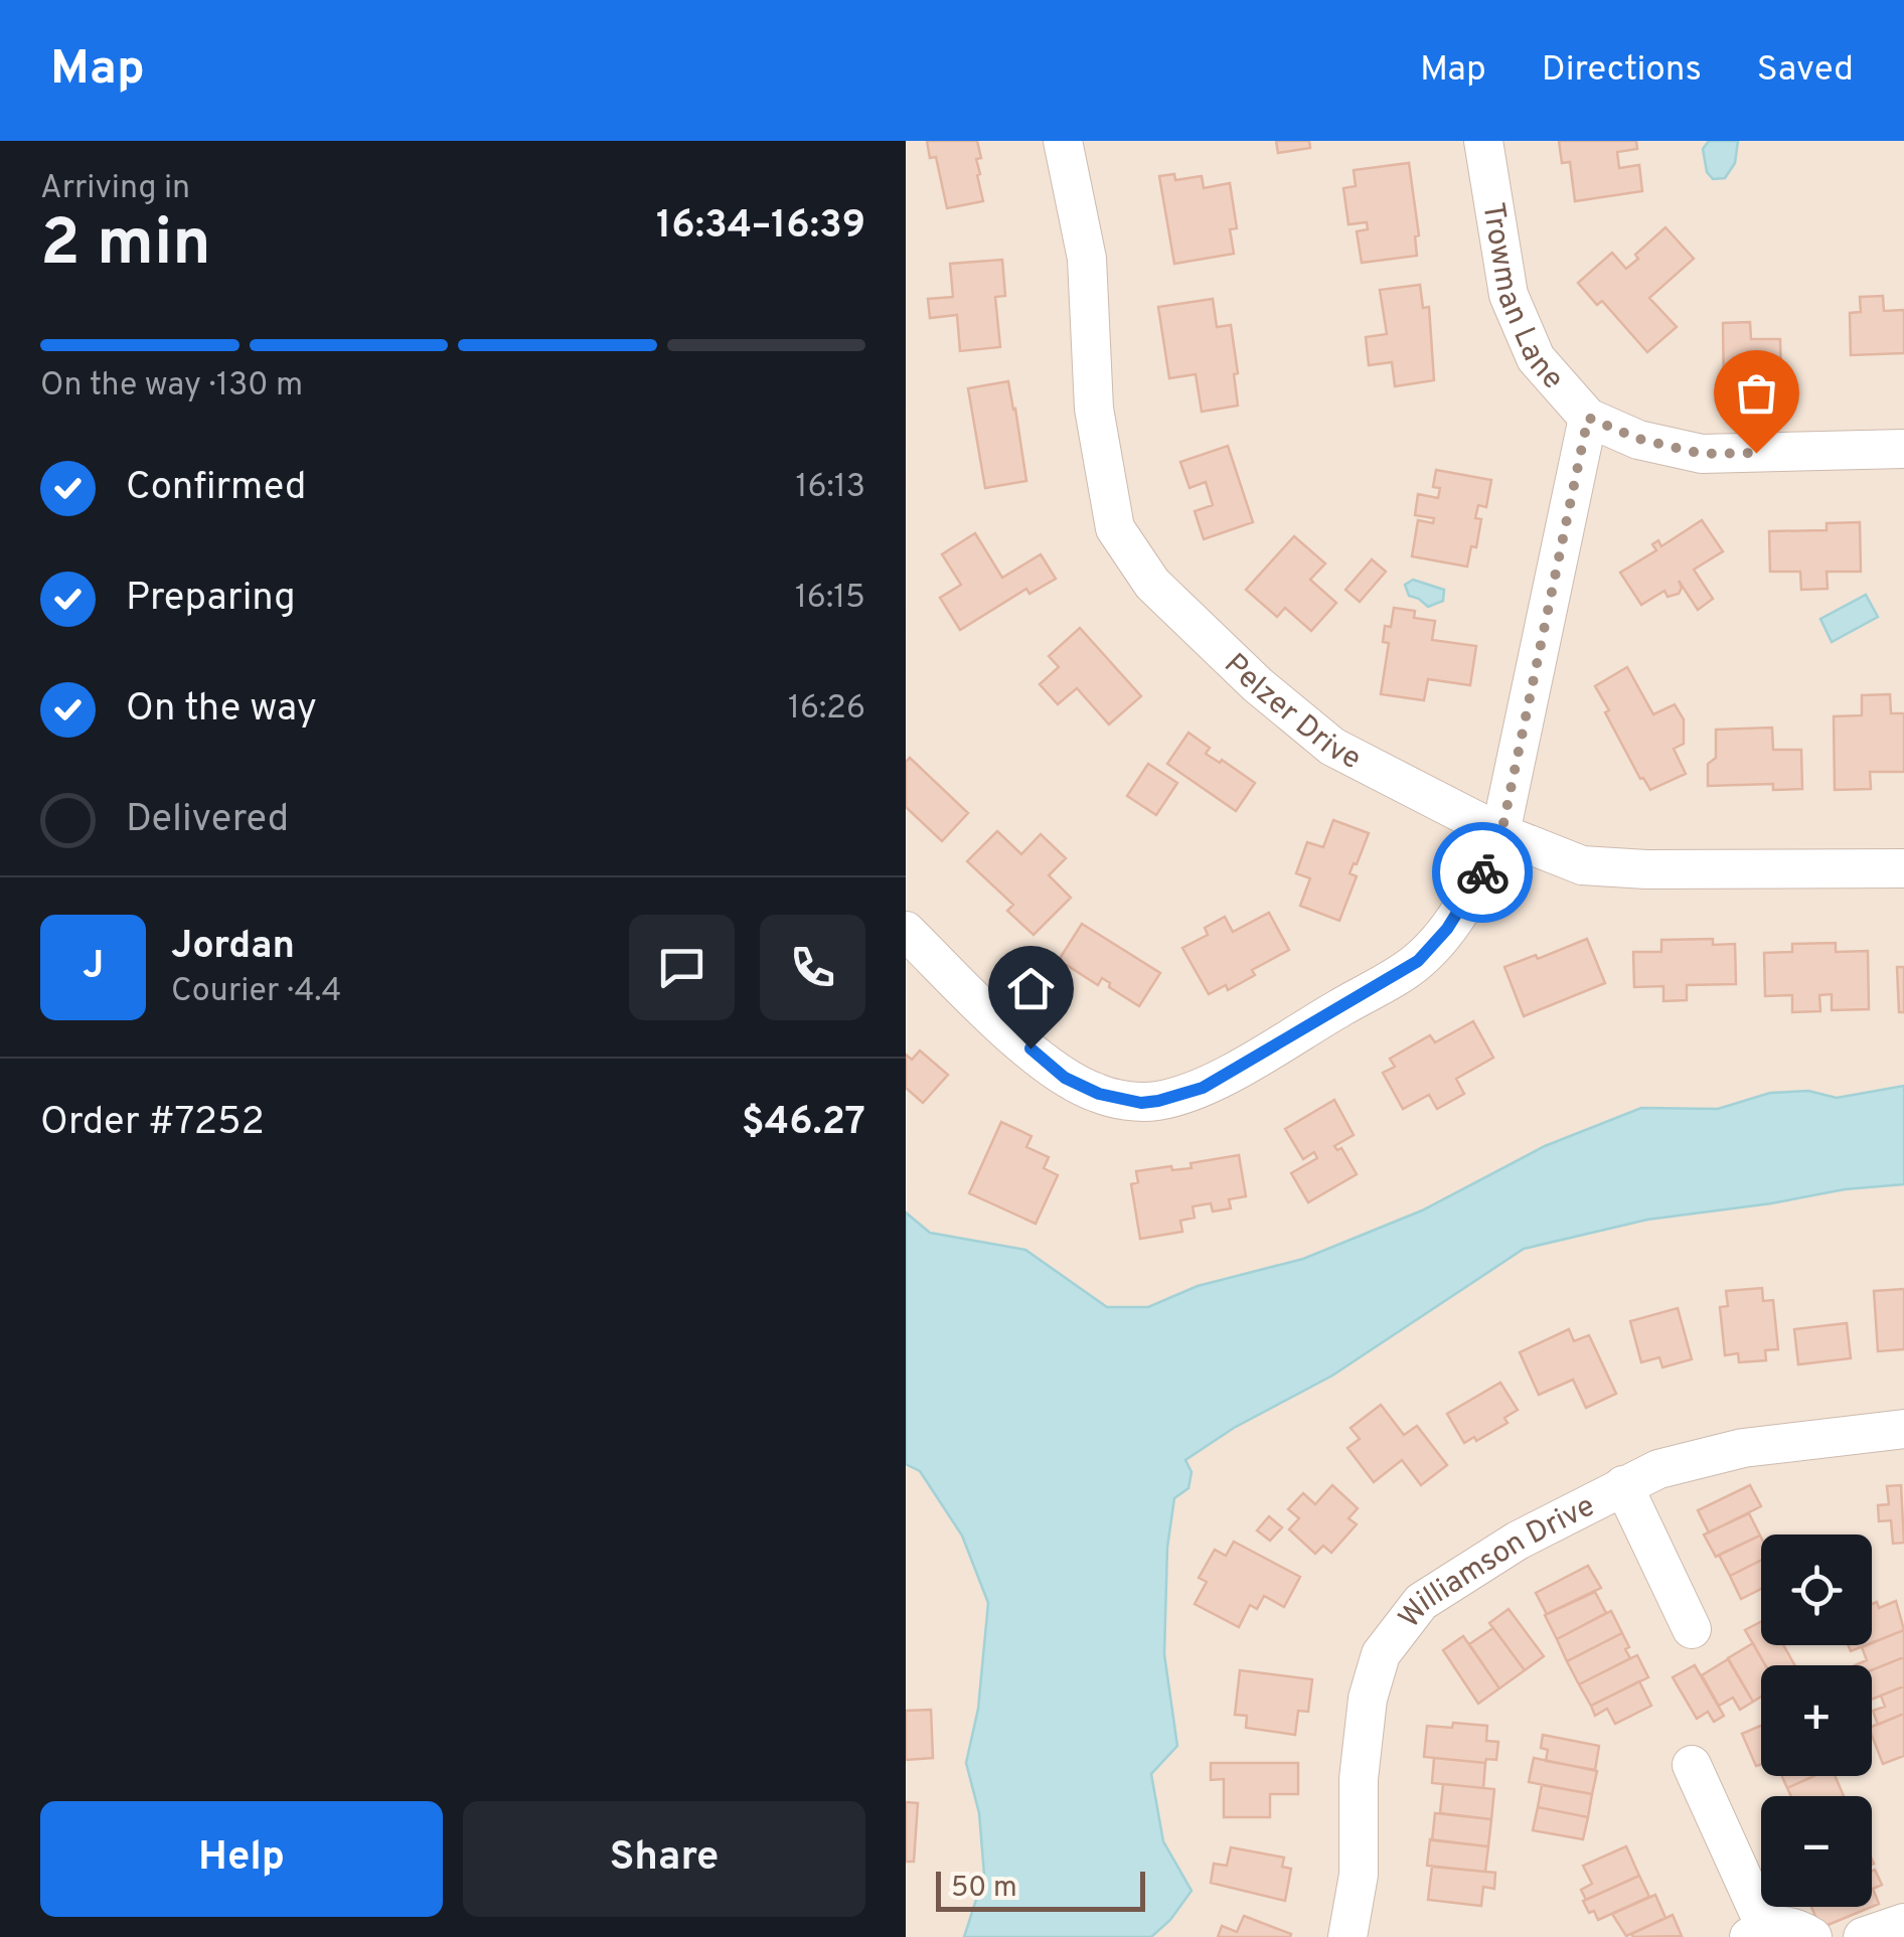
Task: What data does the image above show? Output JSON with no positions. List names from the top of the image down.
{
  "streets": {
    "street": ["Trowman Lane", "Pelzer Drive", "Williamson Drive"]
  },
  "scale_bar": "50 m",
  "page": {
    "header": "Map",
    "nav": ["Map", "Directions", "Saved"],
    "heading": ["2 min", "Arriving in", "16:34–16:39"],
    "panel": [
      "Jordan",
      "Courier · 4.4",
      "Order #7252",
      "$46.27"
    ],
    "bar": "On the way · 130 m",
    "list": [
      ["Confirmed", "16:13"],
      ["Preparing", "16:15"],
      ["On the way", "16:26"],
      "Delivered"
    ],
    "round": "J",
    "map_buttons": ["+", "−"],
    "buttons": ["Help", "Share"],
    "scale": "50 m"
  }
}
